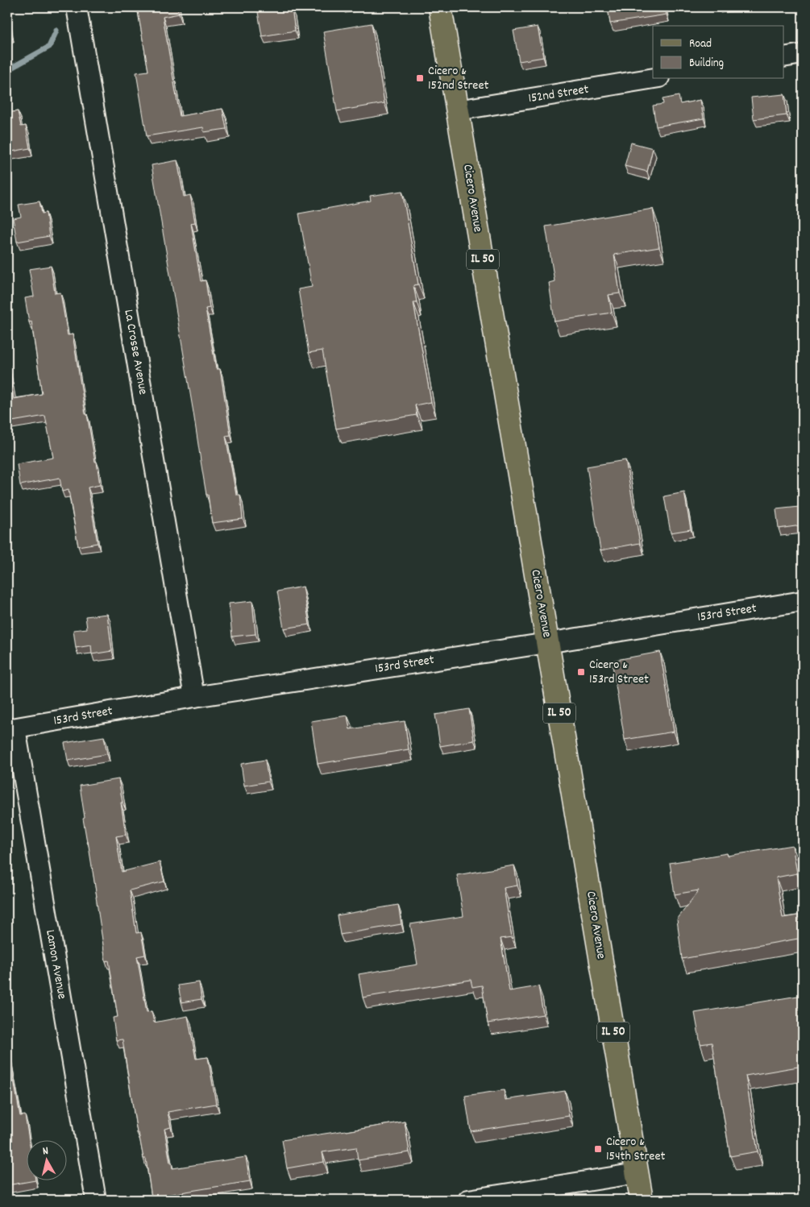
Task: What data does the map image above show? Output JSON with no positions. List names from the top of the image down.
{
  "streets": {
    "main road": ["Cicero Avenue", "IL 50"],
    "street": [
      "152nd Street",
      "La Crosse Avenue",
      "153rd Street",
      "Lamon Avenue"
    ]
  },
  "crossings": [
    ["152nd Street", "Cicero Avenue"],
    ["Cicero Avenue", "153rd Street"],
    ["La Crosse Avenue", "153rd Street"],
    ["153rd Street", "Lamon Avenue"]
  ],
  "places": {
    "transit": ["Cicero & 152nd Street", "Cicero & 153rd Street", "Cicero & 154th Street"]
  },
  "legend": ["Road", "Building"],
  "north": "top"
}
